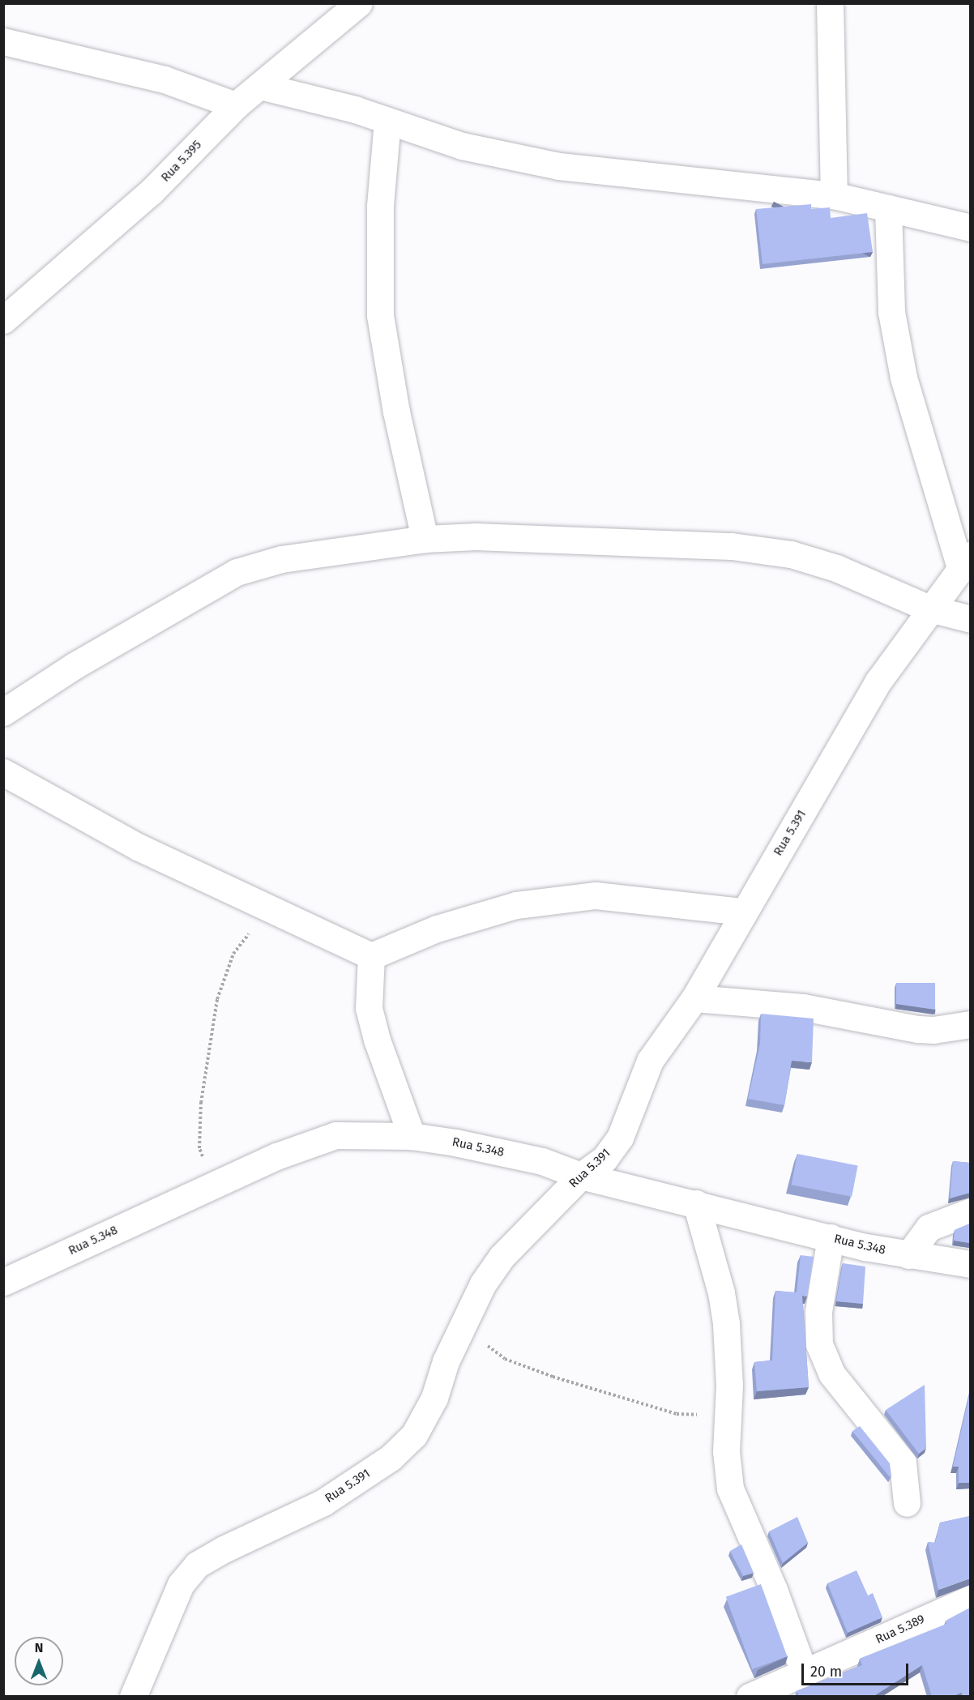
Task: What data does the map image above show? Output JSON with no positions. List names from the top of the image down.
{
  "streets": {
    "street": [
      "Rua 5.395",
      "Rua 5.391",
      "Rua 5.348",
      "Rua 5.389"
    ]
  },
  "crossings": [
    ["Rua 5.391", "Rua 5.348"]
  ],
  "scale_bar": "20 m",
  "north": "top"
}
